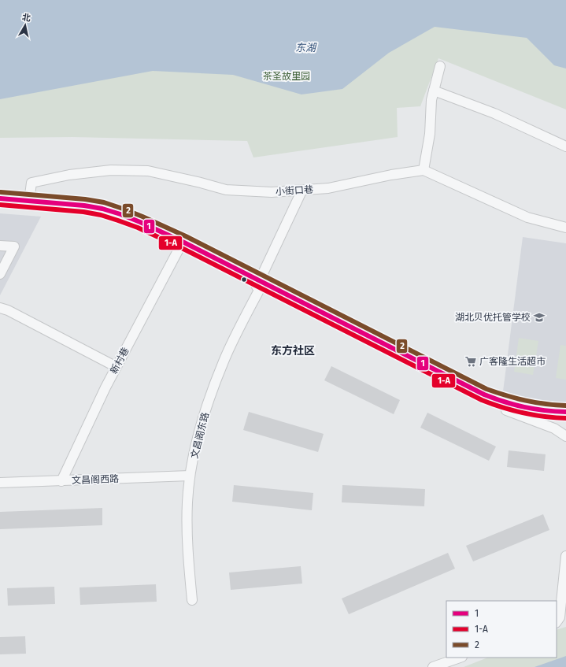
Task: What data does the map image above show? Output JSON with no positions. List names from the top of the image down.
{
  "streets": {
    "street": [
      "小街口巷",
      "新村巷",
      "文昌阁东路",
      "文昌阁西路"
    ]
  },
  "crossings": [
    ["小街口巷", "文昌阁东路"],
    ["新村巷", "文昌阁西路"],
    ["文昌阁东路", "文昌阁西路"]
  ],
  "districts": ["东方社区"],
  "water": ["东湖"],
  "parks": ["茶圣故里园"],
  "places": {
    "school or university": ["湖北贝优托管学校"],
    "supermarket": ["广客隆生活超市"]
  },
  "lines": ["transit line 2", "transit line 1", "transit line 1-A"],
  "legend": ["1", "1-A", "2"],
  "north": "top"
}
